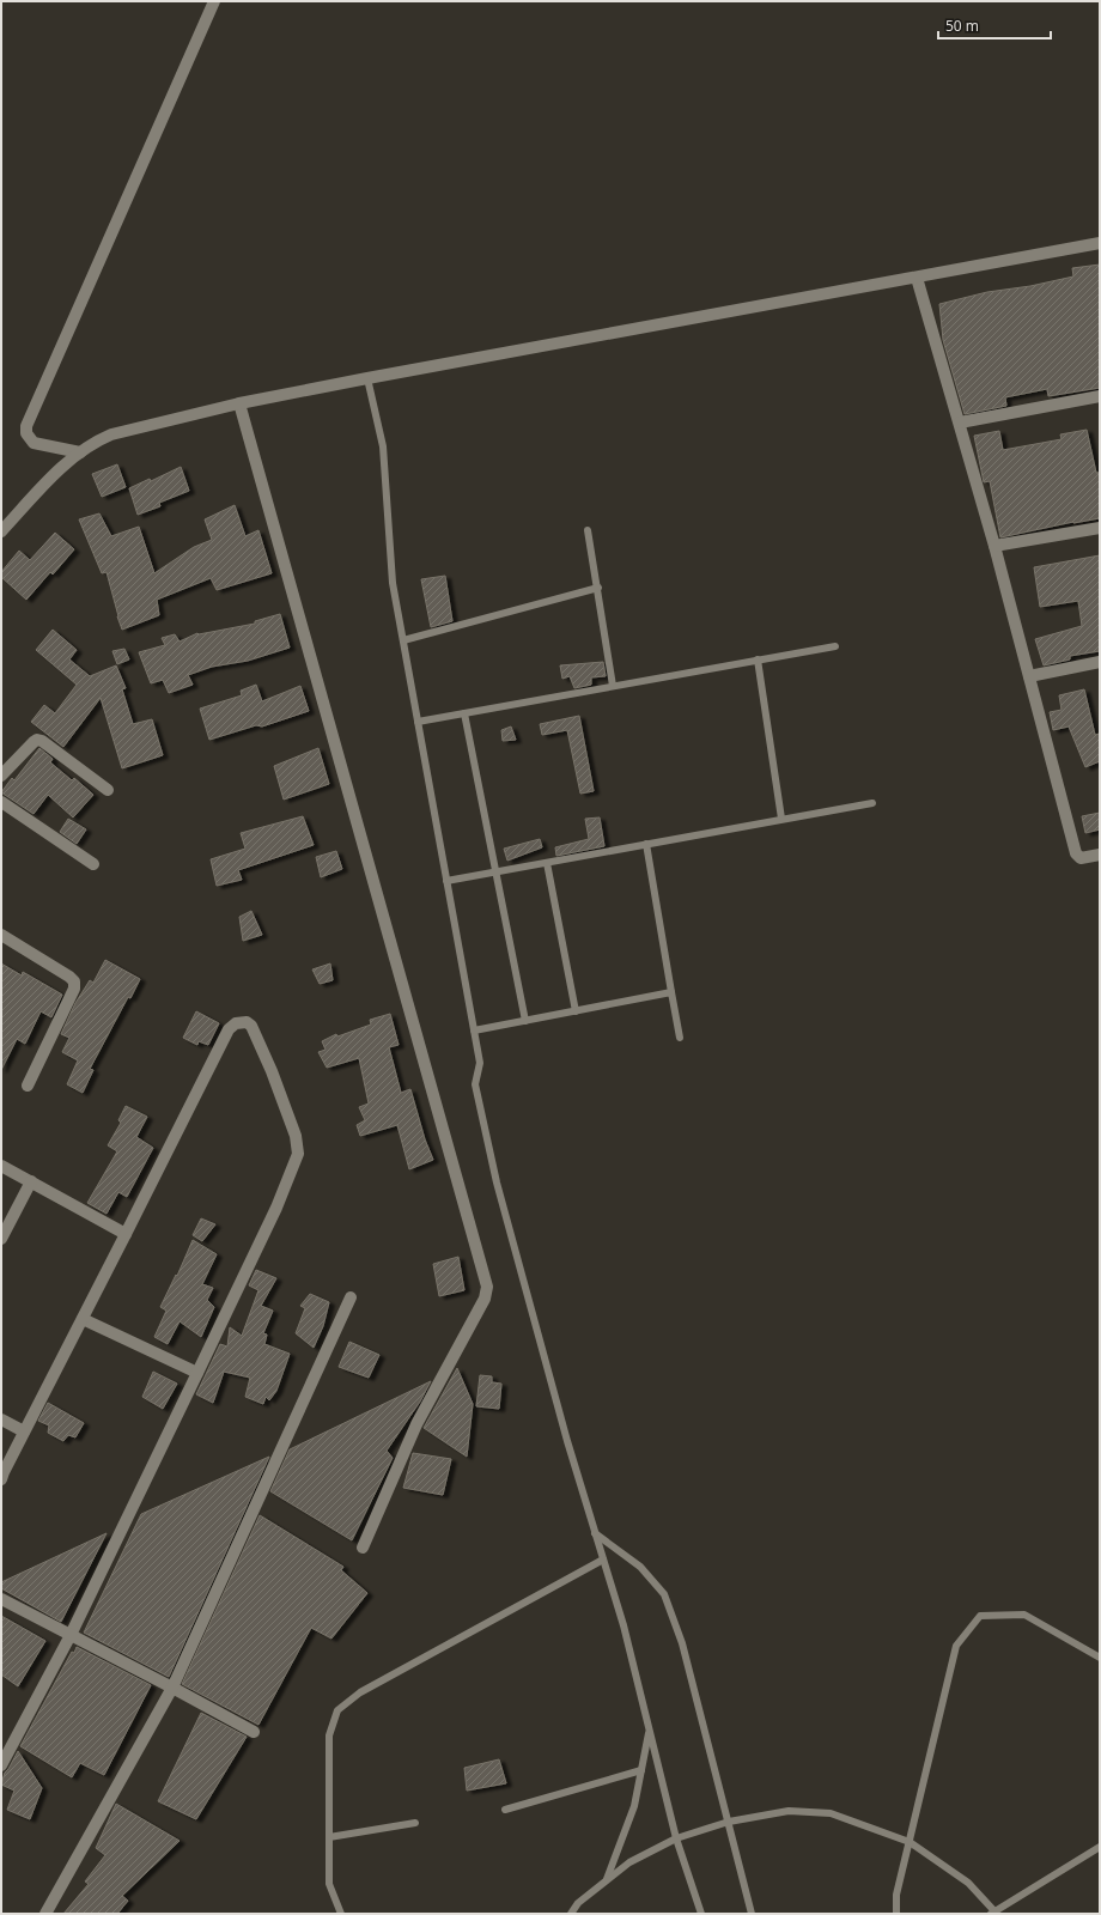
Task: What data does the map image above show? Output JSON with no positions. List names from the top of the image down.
{
  "scale_bar": "50 m"
}
